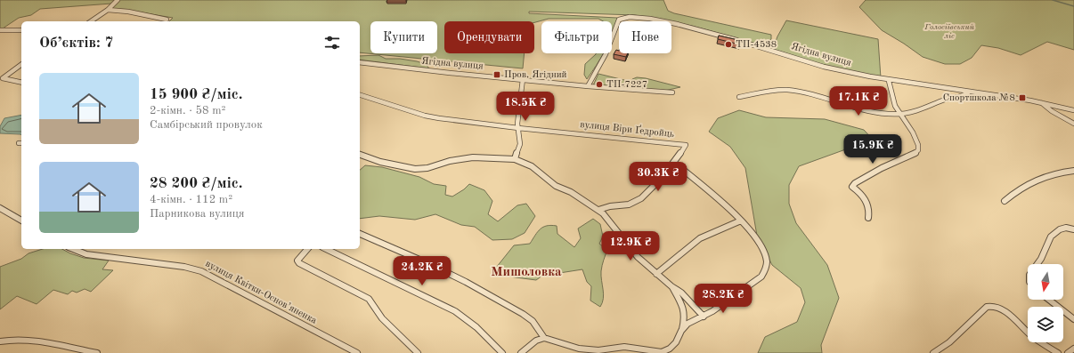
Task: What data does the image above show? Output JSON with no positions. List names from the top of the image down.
{
  "streets": {
    "street": ["Ягідна вулиця", "вулиця Віри Ґедройць", "вулиця Квітки-Основ’яненка"]
  },
  "districts": ["Мишоловка"],
  "parks": ["Голосіївський ліс"],
  "places": {
    "other": ["ТП-4538", "ТП-7227"],
    "transit": ["Пров. Ягідний", "Спортшкола №8"]
  },
  "north": "bottom",
  "page": {
    "chip": [
      "Купити",
      "Орендувати",
      "Фільтри",
      "Нове"
    ],
    "heading": "Об’єктів: 7",
    "list": [
      {
        "name": "15 900 ₴/міс.",
        "note": "2-кімн. · 58 m² · Самбірський провулок"
      },
      {
        "name": "28 200 ₴/міс.",
        "note": "4-кімн. · 112 m² · Парникова вулиця"
      }
    ],
    "price": [
      "17.1K ₴",
      "18.5K ₴",
      "15.9K ₴",
      "30.3K ₴",
      "12.9K ₴",
      "24.2K ₴",
      "28.2K ₴"
    ]
  }
}
